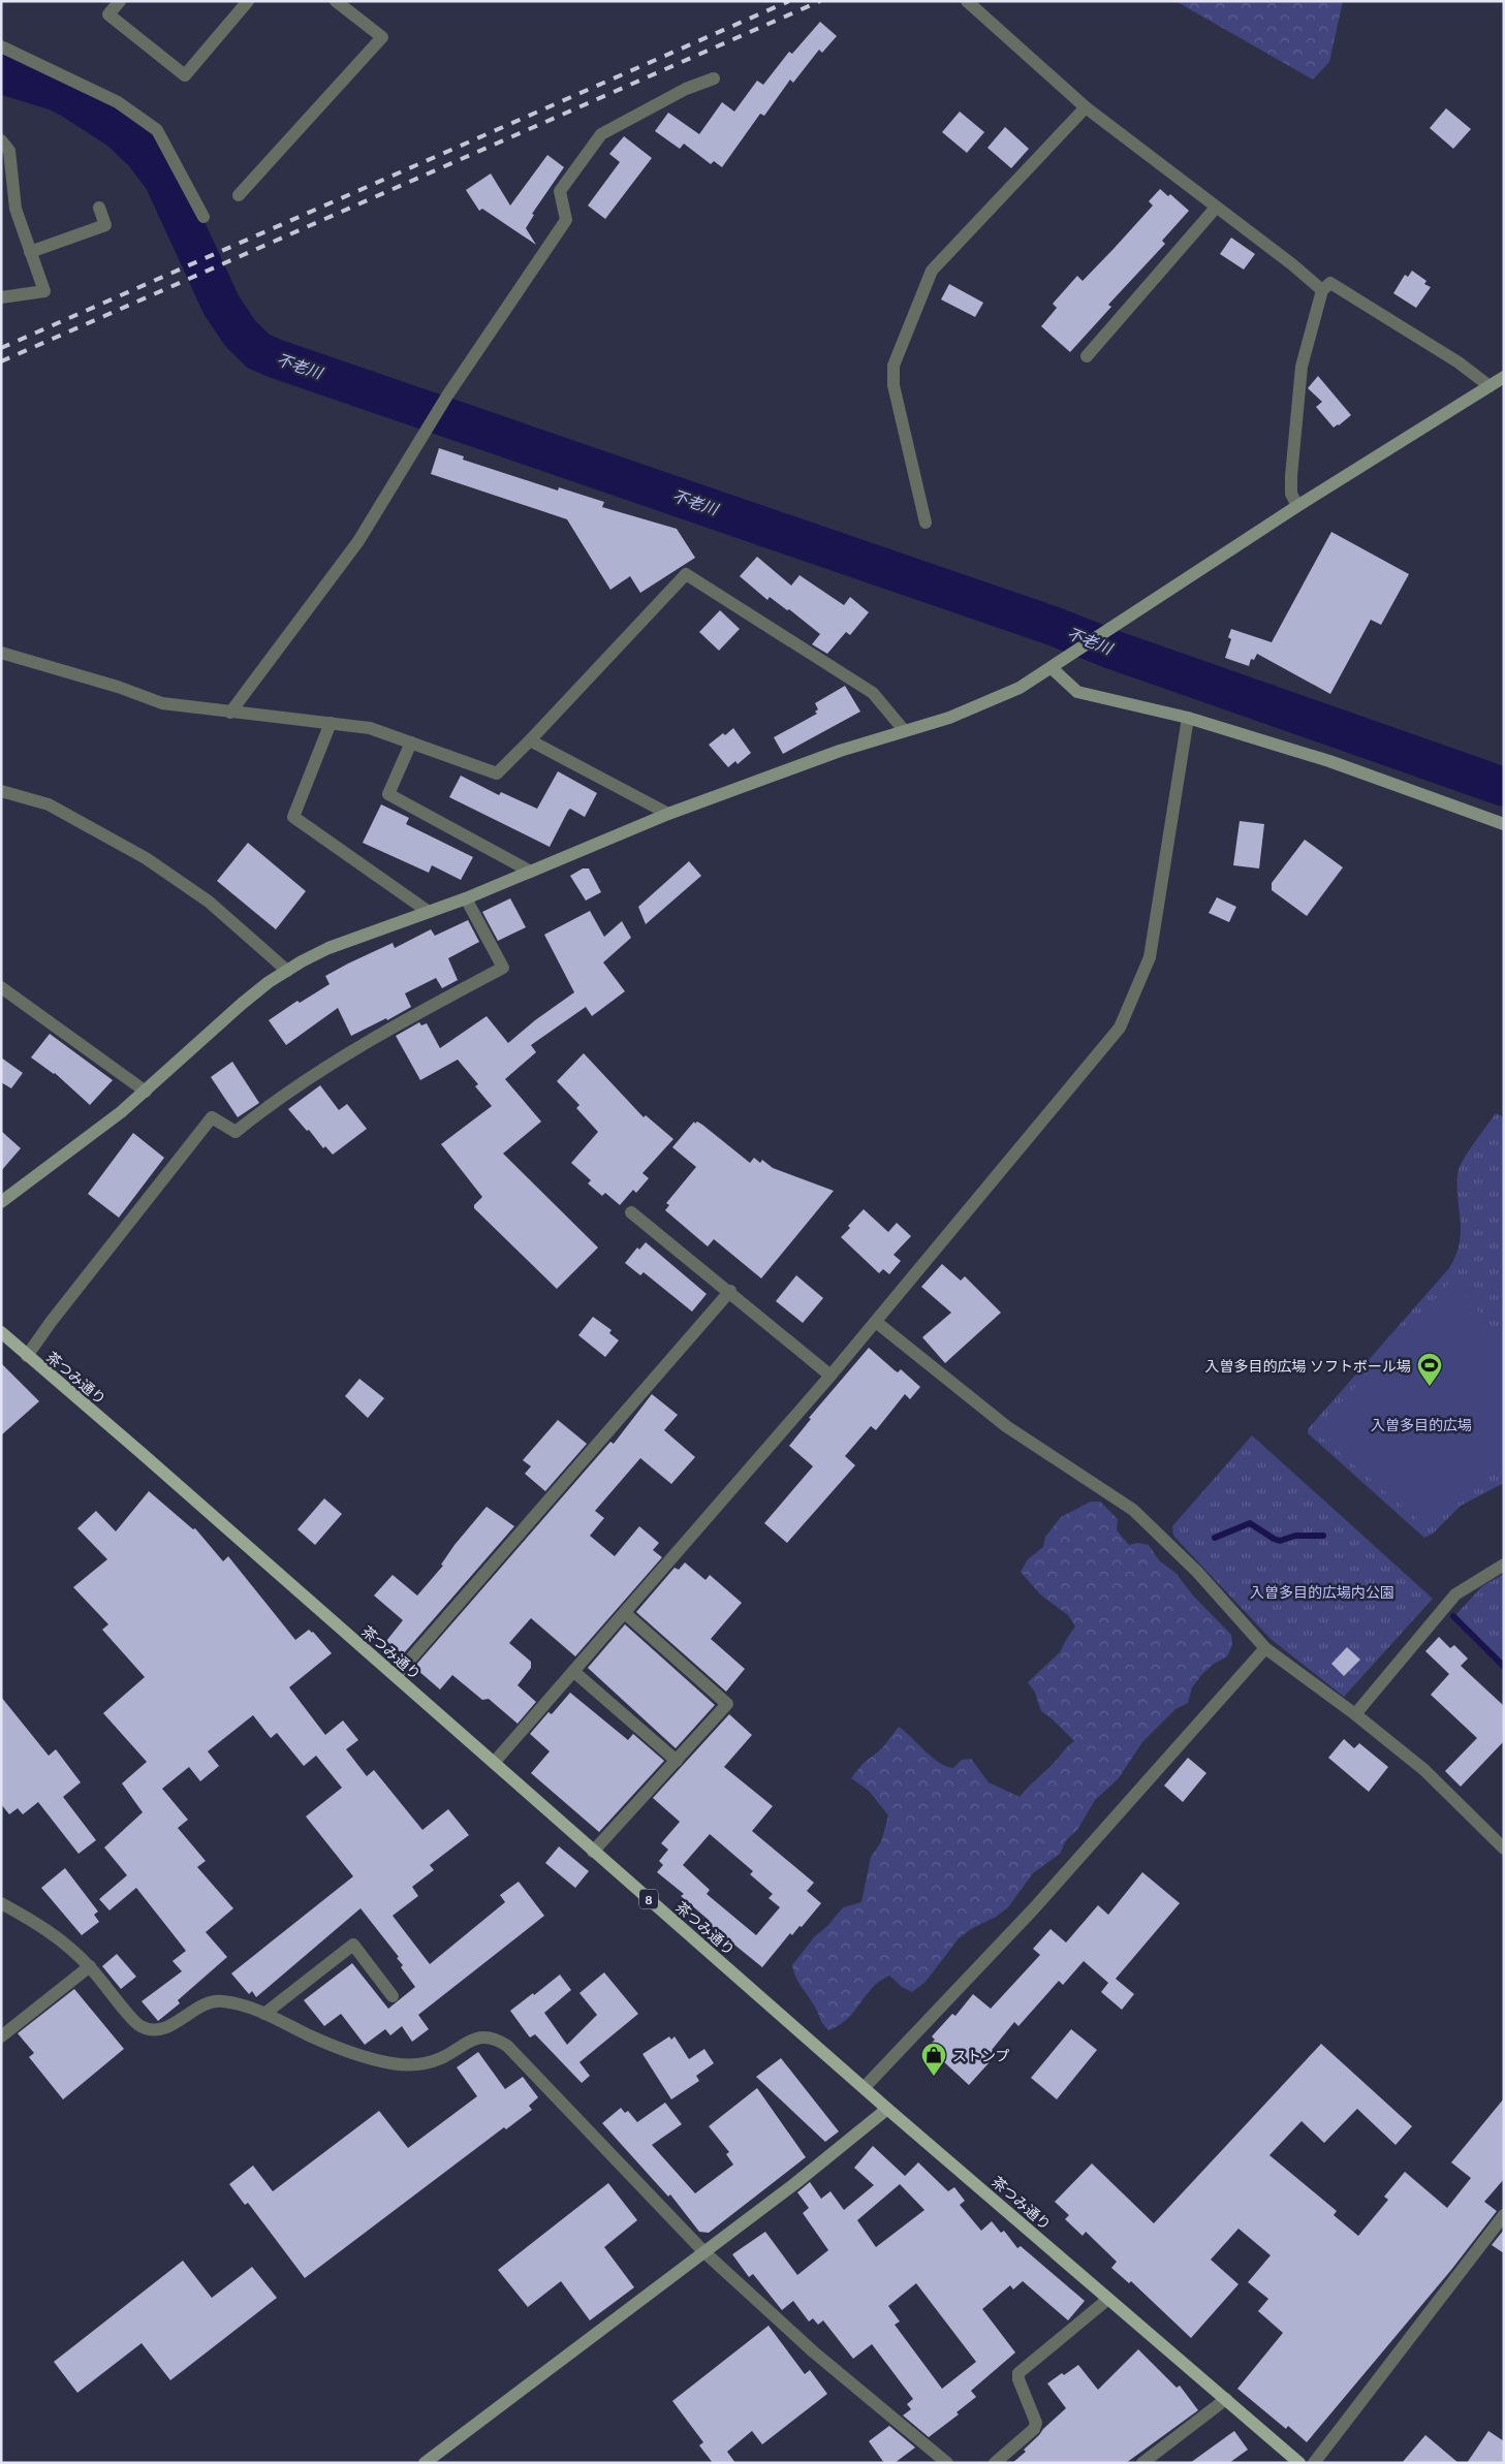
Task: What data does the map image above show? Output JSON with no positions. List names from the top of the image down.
{
  "streets": {
    "main road": ["茶つみ通り", "8"]
  },
  "water": ["不老川"],
  "parks": ["入曽多目的広場", "入曽多目的広場内公園"],
  "places": {
    "sports": ["入曽多目的広場 ソフトボール場"],
    "shop": ["ストンプ"]
  }
}
